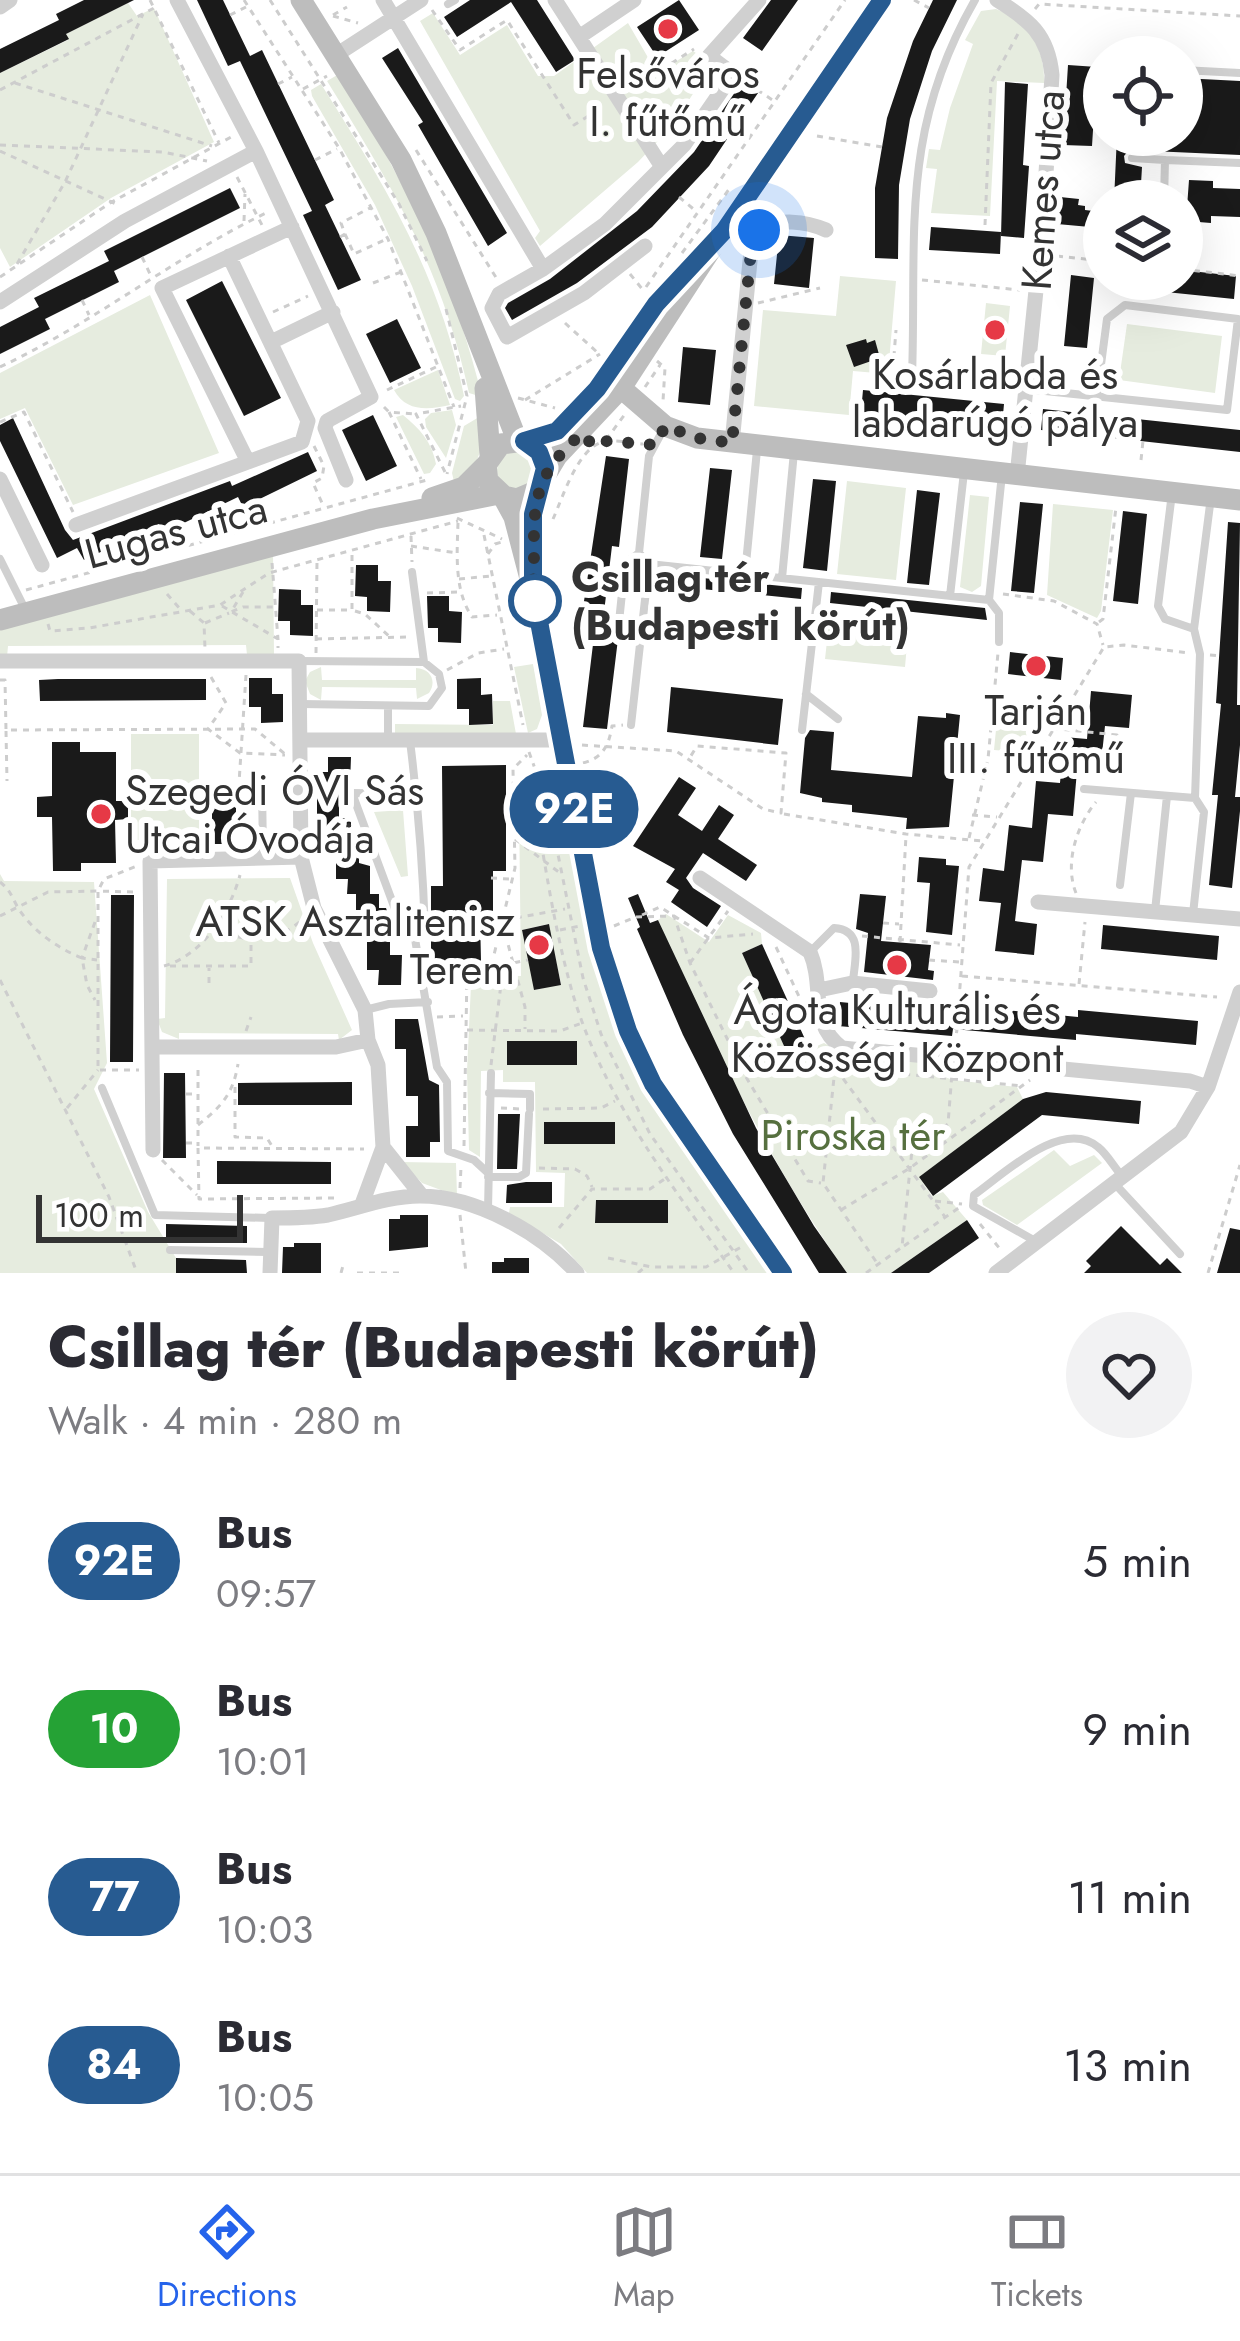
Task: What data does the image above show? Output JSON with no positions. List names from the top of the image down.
{
  "streets": {
    "street": ["Kemes utca", "Lugas utca"]
  },
  "parks": ["Piroska tér"],
  "places": [
    "Felsőváros I. fűtőmű",
    "Kosárlabda és labdarúgó pálya",
    "Csillag tér (Budapesti körút)",
    "Tarján III. fűtőmű",
    "Szegedi ÓVI Sás Utcai Óvodája",
    "ATSK Asztalitenisz Terem",
    "Ágota Kulturális és Közösségi Központ"
  ],
  "lines": ["bus line 92E"],
  "scale_bar": "100 m",
  "page": {
    "on_map": "92E",
    "scale": "100 m",
    "heading": ["Csillag tér (Budapesti körút)", "Walk · 4 min · 280 m"],
    "list": [
      {
        "mark": "92E",
        "name": "Bus",
        "note": "09:57",
        "value": "5 min"
      },
      {
        "mark": "10",
        "name": "Bus",
        "note": "10:01",
        "value": "9 min"
      },
      {
        "mark": "77",
        "name": "Bus",
        "note": "10:03",
        "value": "11 min"
      },
      {
        "mark": "84",
        "name": "Bus",
        "note": "10:05",
        "value": "13 min"
      }
    ],
    "tabs": ["Directions", "Map", "Tickets"]
  }
}
